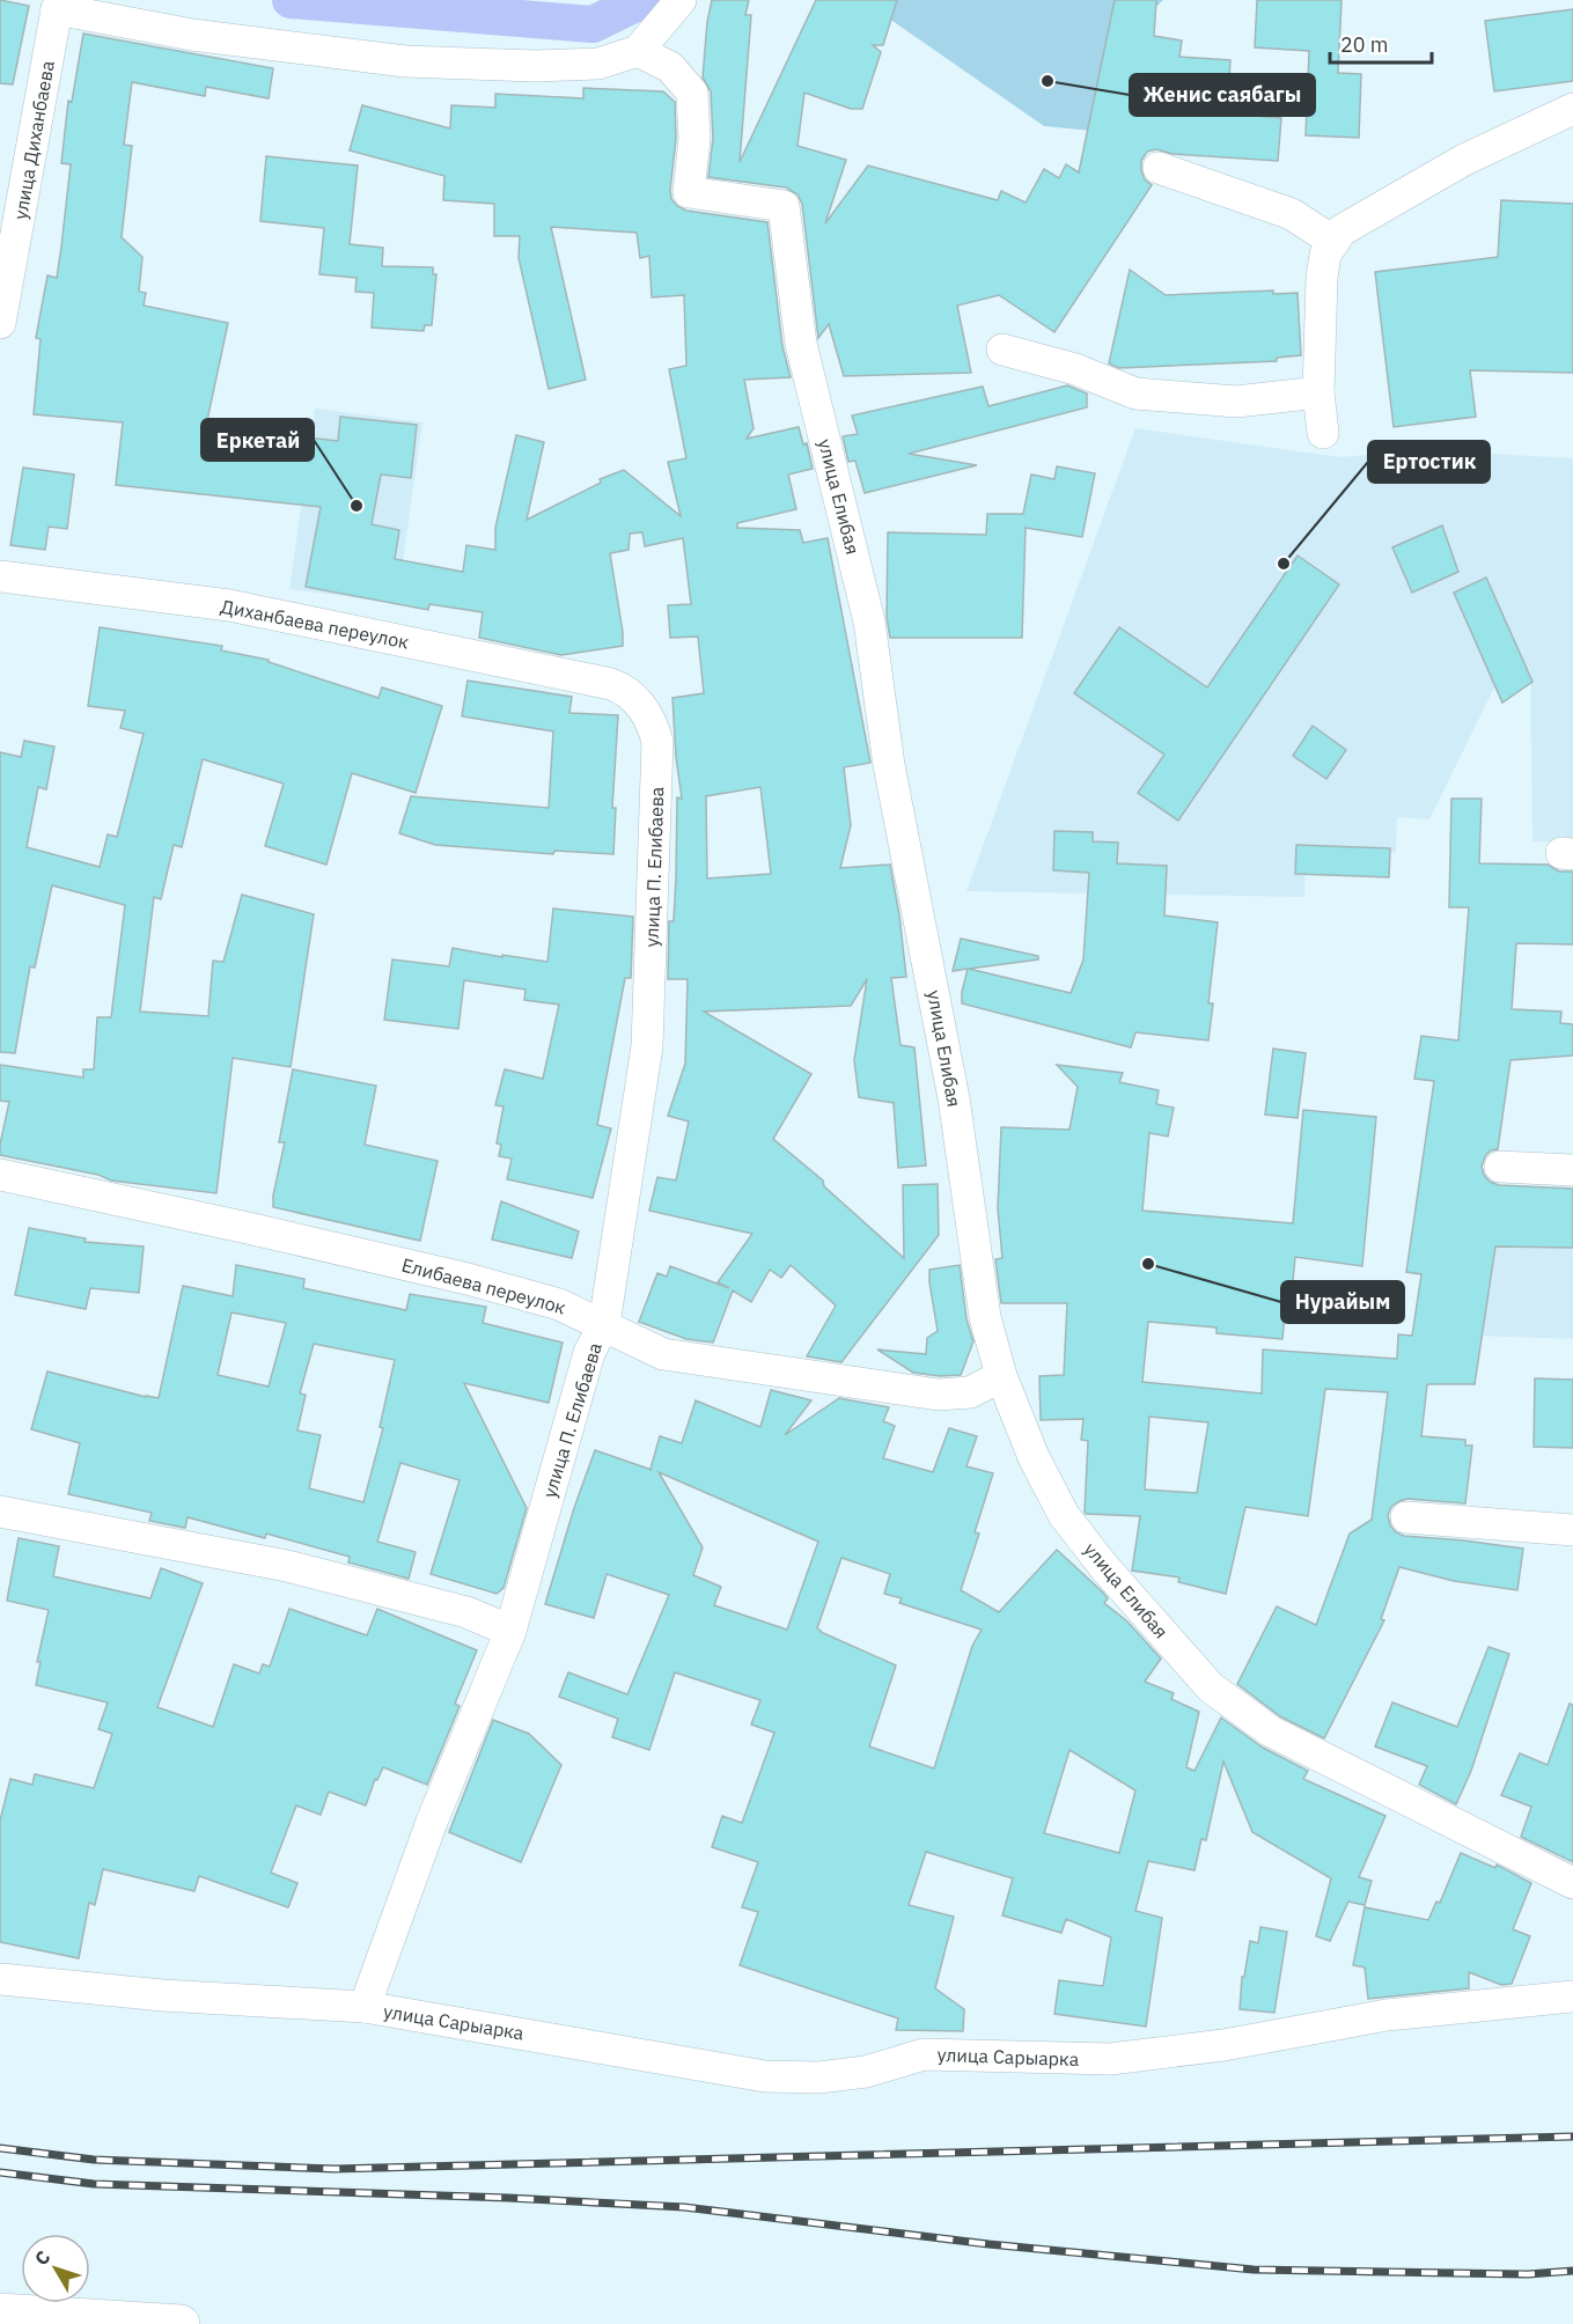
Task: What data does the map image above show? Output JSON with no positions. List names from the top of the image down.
{
  "streets": {
    "street": [
      "улица Диханбаева",
      "улица Елибая",
      "Диханбаева переулок",
      "улица П. Елибаева",
      "Елибаева переулок",
      "улица Сарыарка"
    ]
  },
  "crossings": [
    ["улица Елибая", "Елибаева переулок"],
    ["Диханбаева переулок", "улица П. Елибаева"],
    ["улица П. Елибаева", "Елибаева переулок"],
    ["улица П. Елибаева", "улица Сарыарка"]
  ],
  "places": [
    "Женис саябагы",
    "Еркетай",
    "Ертостик",
    "Нурайым"
  ],
  "scale_bar": "20 m",
  "north": "top left"
}
